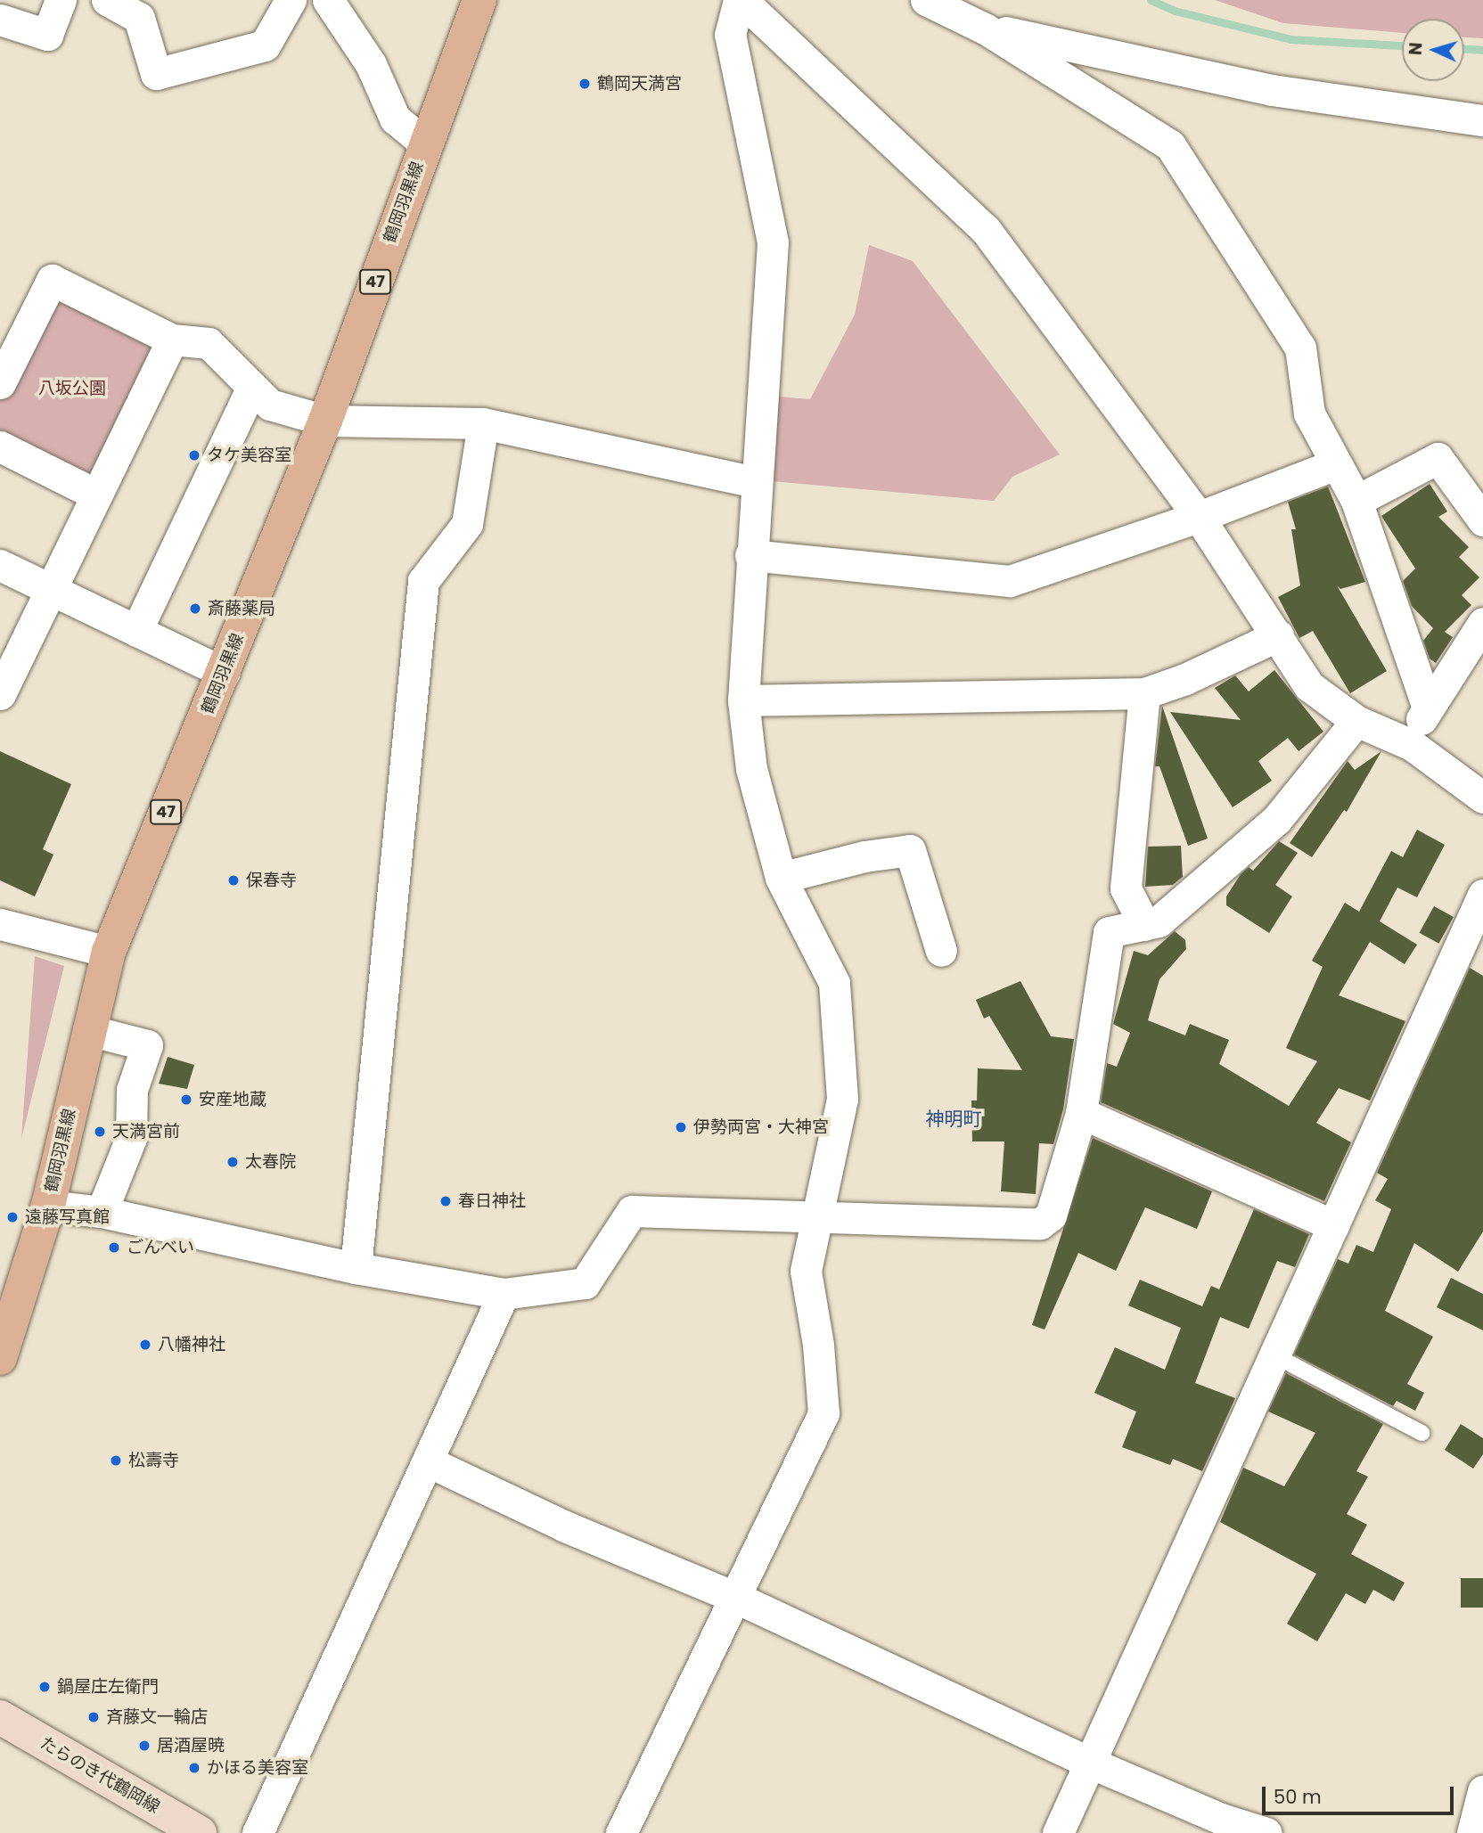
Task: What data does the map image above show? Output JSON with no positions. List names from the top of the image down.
{
  "streets": {
    "main road": ["鶴岡羽黒線", "47", "たらのき代鶴岡線"]
  },
  "districts": ["神明町"],
  "parks": ["八坂公園"],
  "places": [
    "鶴岡天満宮",
    "タケ美容室",
    "斎藤薬局",
    "保春寺",
    "安産地蔵",
    "伊勢両宮・大神宮",
    "天満宮前",
    "太春院",
    "春日神社",
    "遠藤写真館",
    "ごんべい",
    "八幡神社",
    "松壽寺",
    "鍋屋庄左衛門",
    "斉藤文一輪店",
    "居酒屋暁",
    "かほる美容室"
  ],
  "scale_bar": "50 m",
  "north": "left"
}
